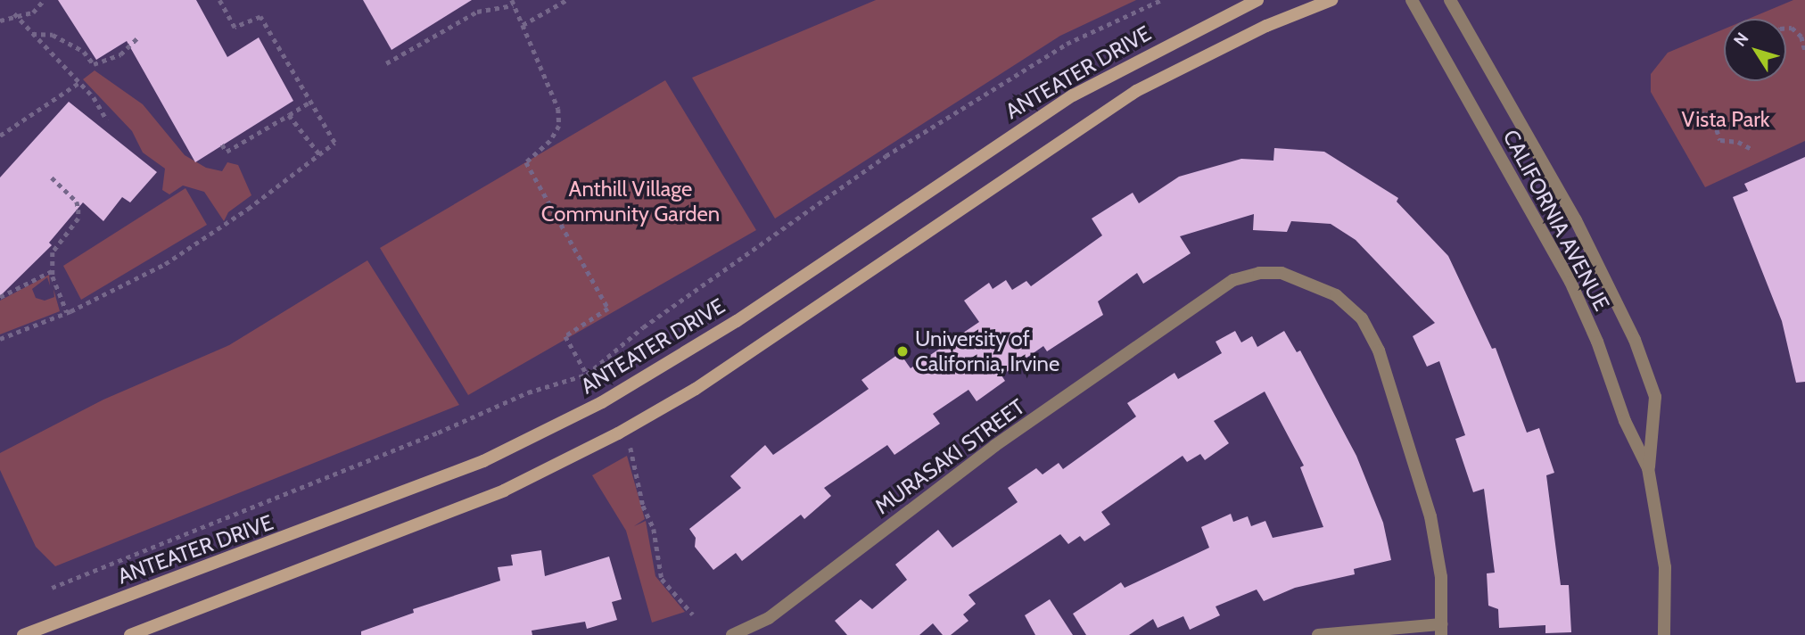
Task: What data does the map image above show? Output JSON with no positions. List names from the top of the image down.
{
  "streets": {
    "main road": ["ANTEATER DRIVE"],
    "street": ["CALIFORNIA AVENUE", "MURASAKI STREET"]
  },
  "parks": ["Vista Park", "Anthill Village Community Garden"],
  "places": ["University of California, Irvine"],
  "north": "top left"
}
